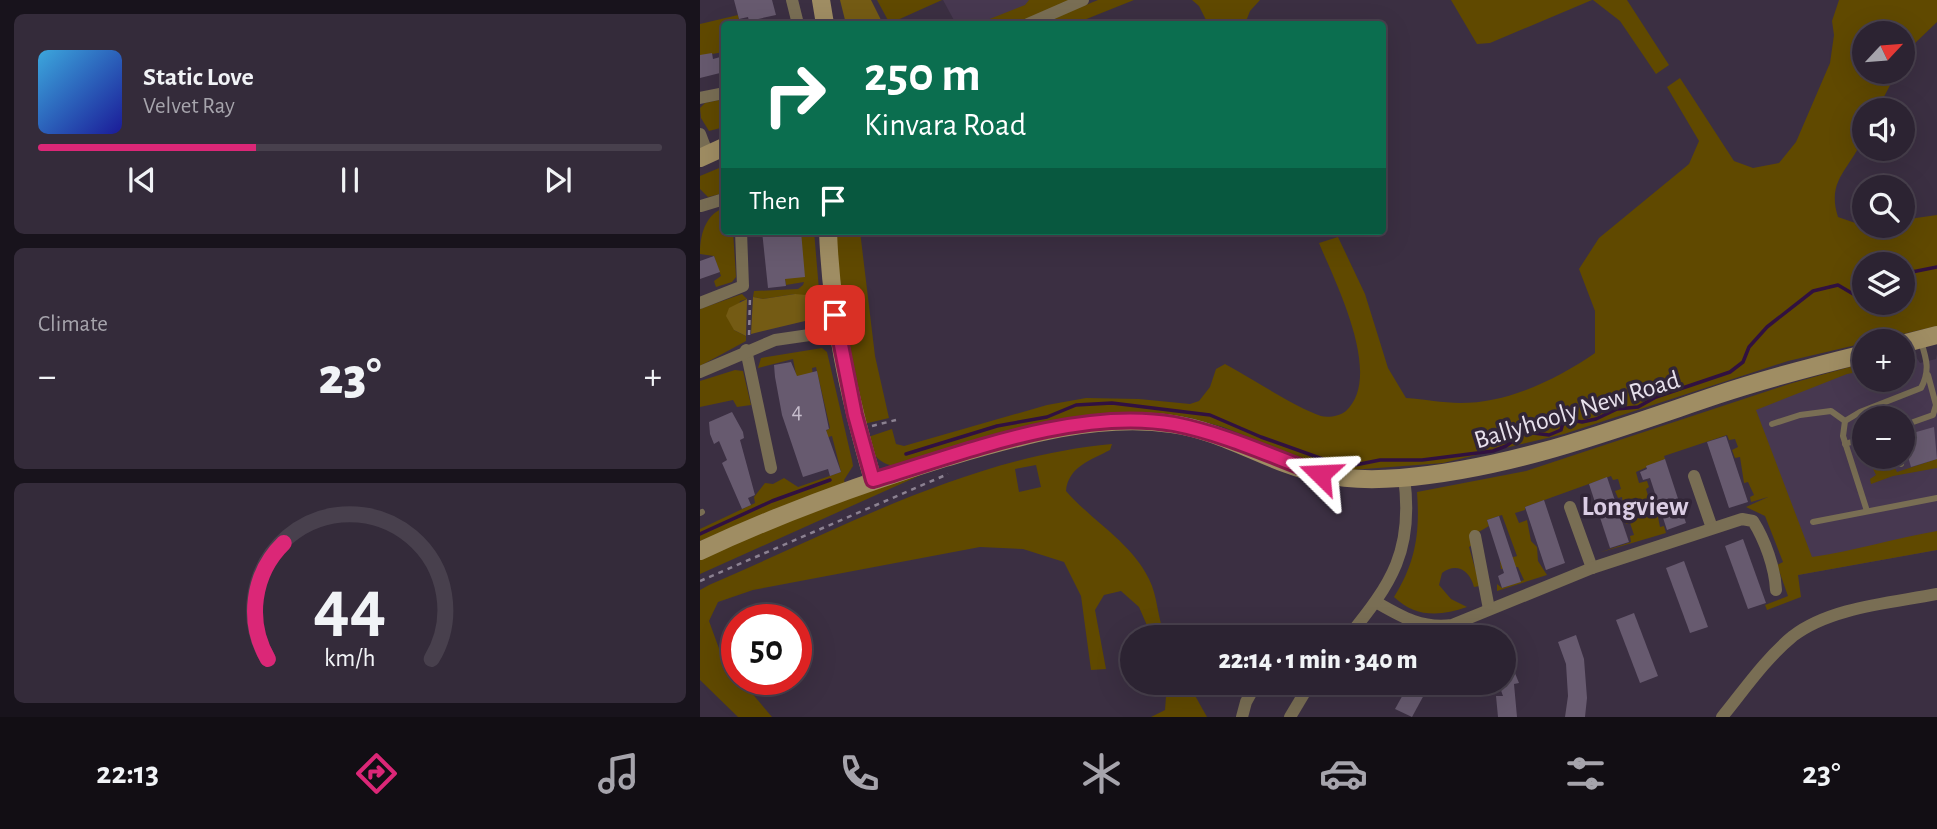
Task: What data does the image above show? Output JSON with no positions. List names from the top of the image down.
{
  "streets": {
    "main road": ["Ballyhooly New Road"]
  },
  "districts": ["Longview"],
  "house_numbers": ["4"],
  "north": "top right",
  "page": {
    "map_buttons": ["+", "−"],
    "turn": ["250 m", "Kinvara Road"],
    "song": ["Static Love", "Velvet Ray"],
    "then": "Then",
    "tile": "Climate",
    "heat": ["−", "23°", "+"],
    "limit": "50",
    "trip": "22:14 · 1 min · 340 m",
    "tabs": ["22:13", "23°"],
    "gauge": ["44", "km/h"]
  }
}
